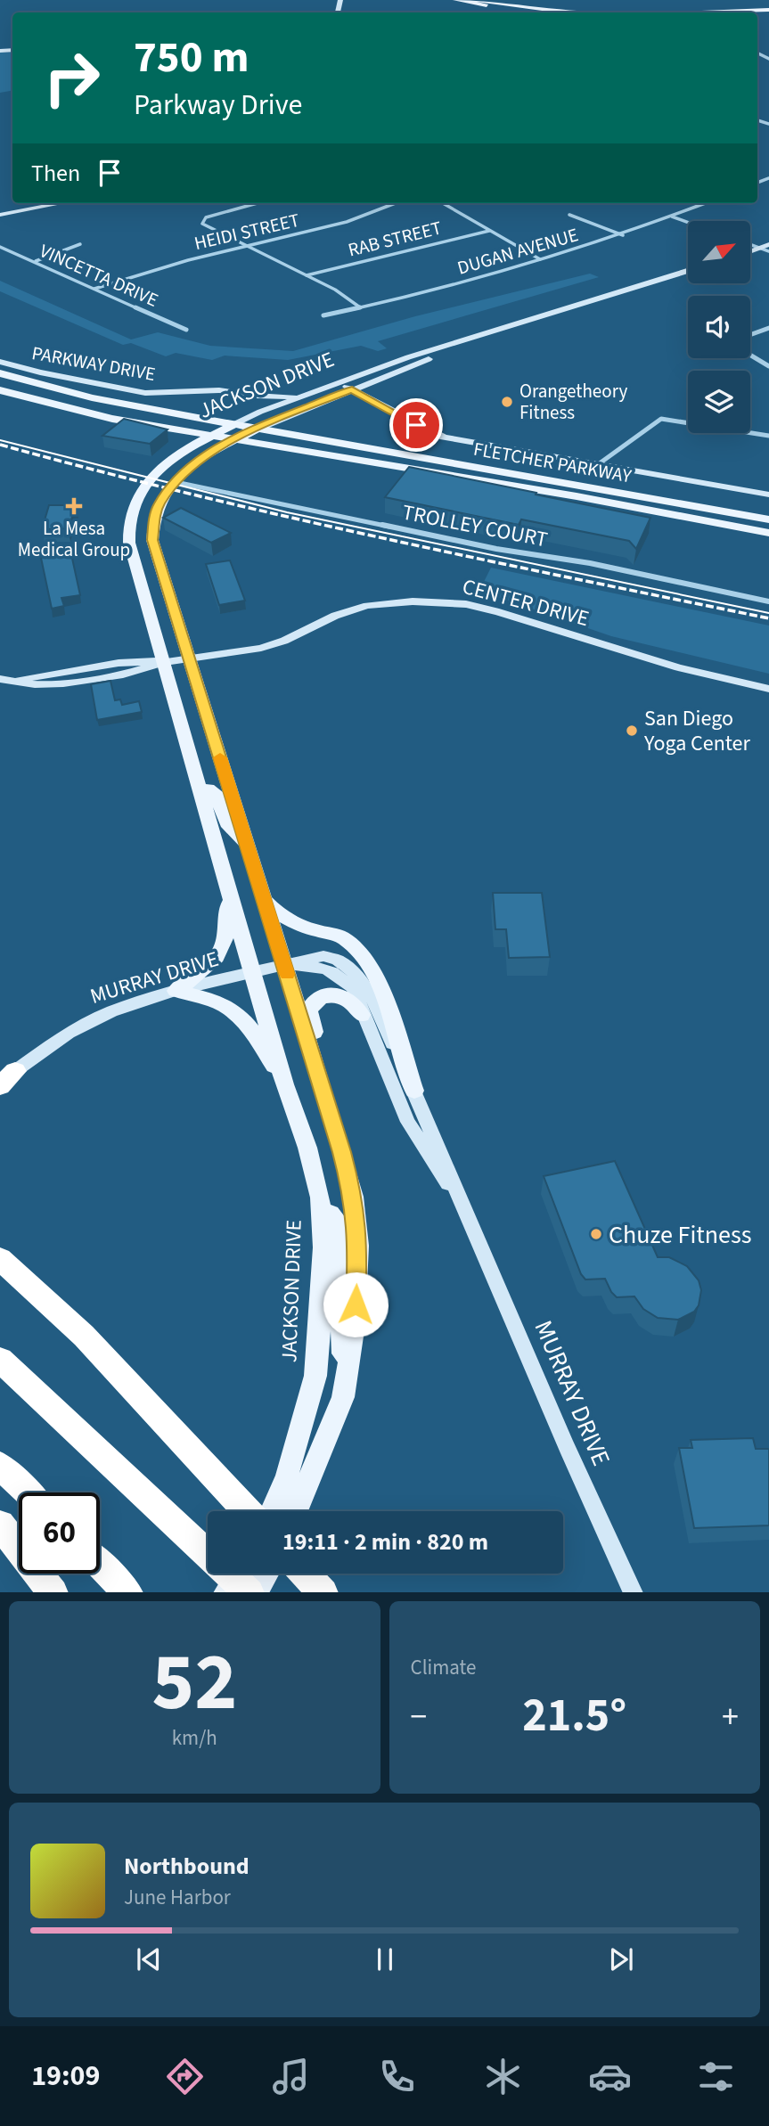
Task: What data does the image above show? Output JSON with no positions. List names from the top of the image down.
{
  "streets": {
    "main road": [
      "PARKWAY DRIVE",
      "JACKSON DRIVE",
      "FLETCHER PARKWAY",
      "CENTER DRIVE",
      "MURRAY DRIVE"
    ],
    "street": [
      "HEIDI STREET",
      "RAB STREET",
      "DUGAN AVENUE",
      "VINCETTA DRIVE",
      "TROLLEY COURT"
    ]
  },
  "crossings": [
    ["HEIDI STREET", "VINCETTA DRIVE"],
    ["PARKWAY DRIVE", "JACKSON DRIVE"],
    ["JACKSON DRIVE", "FLETCHER PARKWAY"],
    ["JACKSON DRIVE", "TROLLEY COURT"],
    ["JACKSON DRIVE", "CENTER DRIVE"],
    ["JACKSON DRIVE", "MURRAY DRIVE"]
  ],
  "places": {
    "other": ["Orangetheory Fitness", "San Diego Yoga Center", "Chuze Fitness"],
    "health": ["La Mesa Medical Group"]
  },
  "north": "top right",
  "page": {
    "turn": ["750 m", "Parkway Drive"],
    "then": "Then",
    "limit": "60",
    "trip": "19:11 · 2 min · 820 m",
    "tile": [
      ["52", "km/h"],
      "Climate"
    ],
    "heat": ["−", "21.5°", "+"],
    "song": ["Northbound", "June Harbor"],
    "tabs": "19:09"
  }
}
